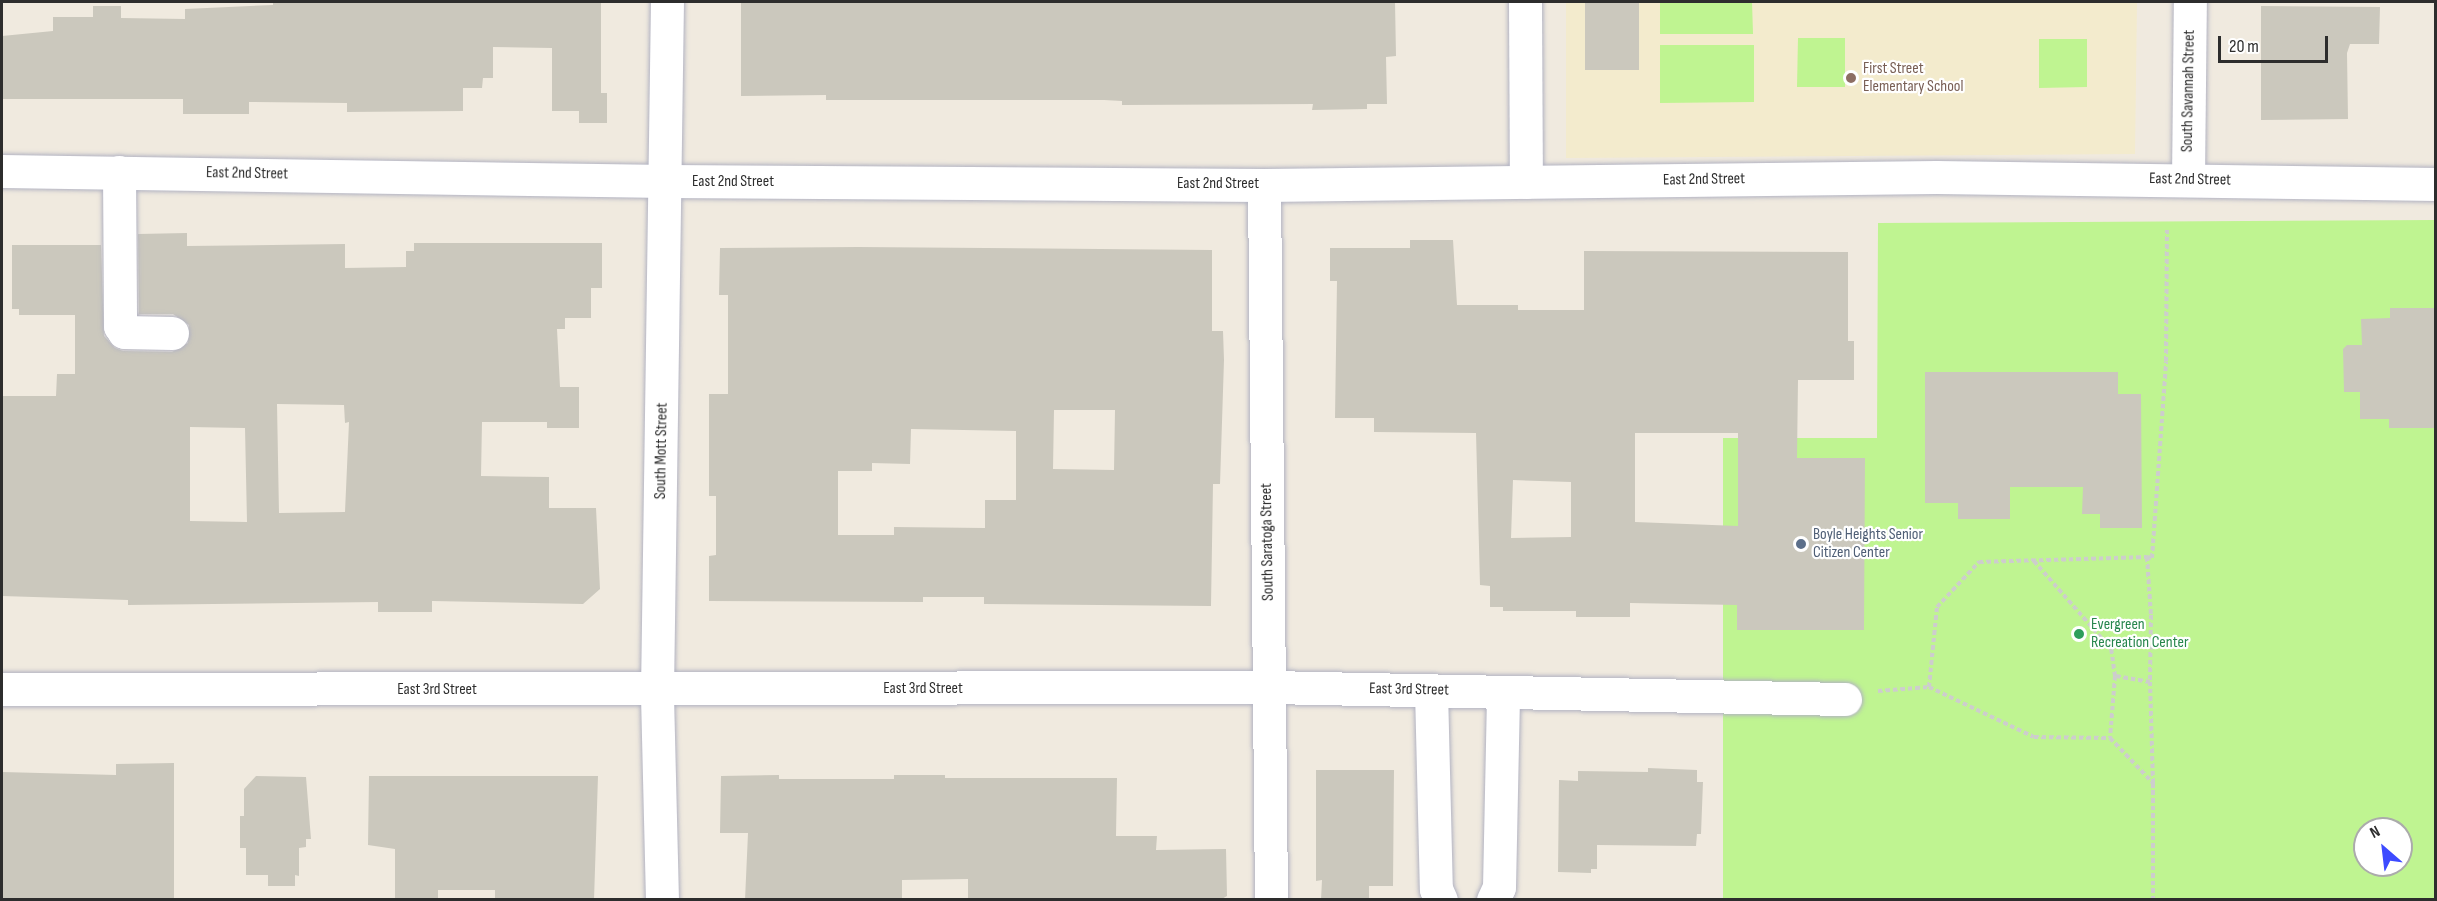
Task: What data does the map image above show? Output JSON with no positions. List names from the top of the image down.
{
  "streets": {
    "street": [
      "South Savannah Street",
      "East 2nd Street",
      "South Mott Street",
      "South Saratoga Street",
      "East 3rd Street"
    ]
  },
  "crossings": [
    ["South Savannah Street", "East 2nd Street"],
    ["East 2nd Street", "South Mott Street"],
    ["East 2nd Street", "South Saratoga Street"],
    ["South Mott Street", "East 3rd Street"],
    ["South Saratoga Street", "East 3rd Street"]
  ],
  "places": ["First Street Elementary School", "Boyle Heights Senior Citizen Center", "Evergreen Recreation Center"],
  "scale_bar": "20 m",
  "north": "top left"
}
